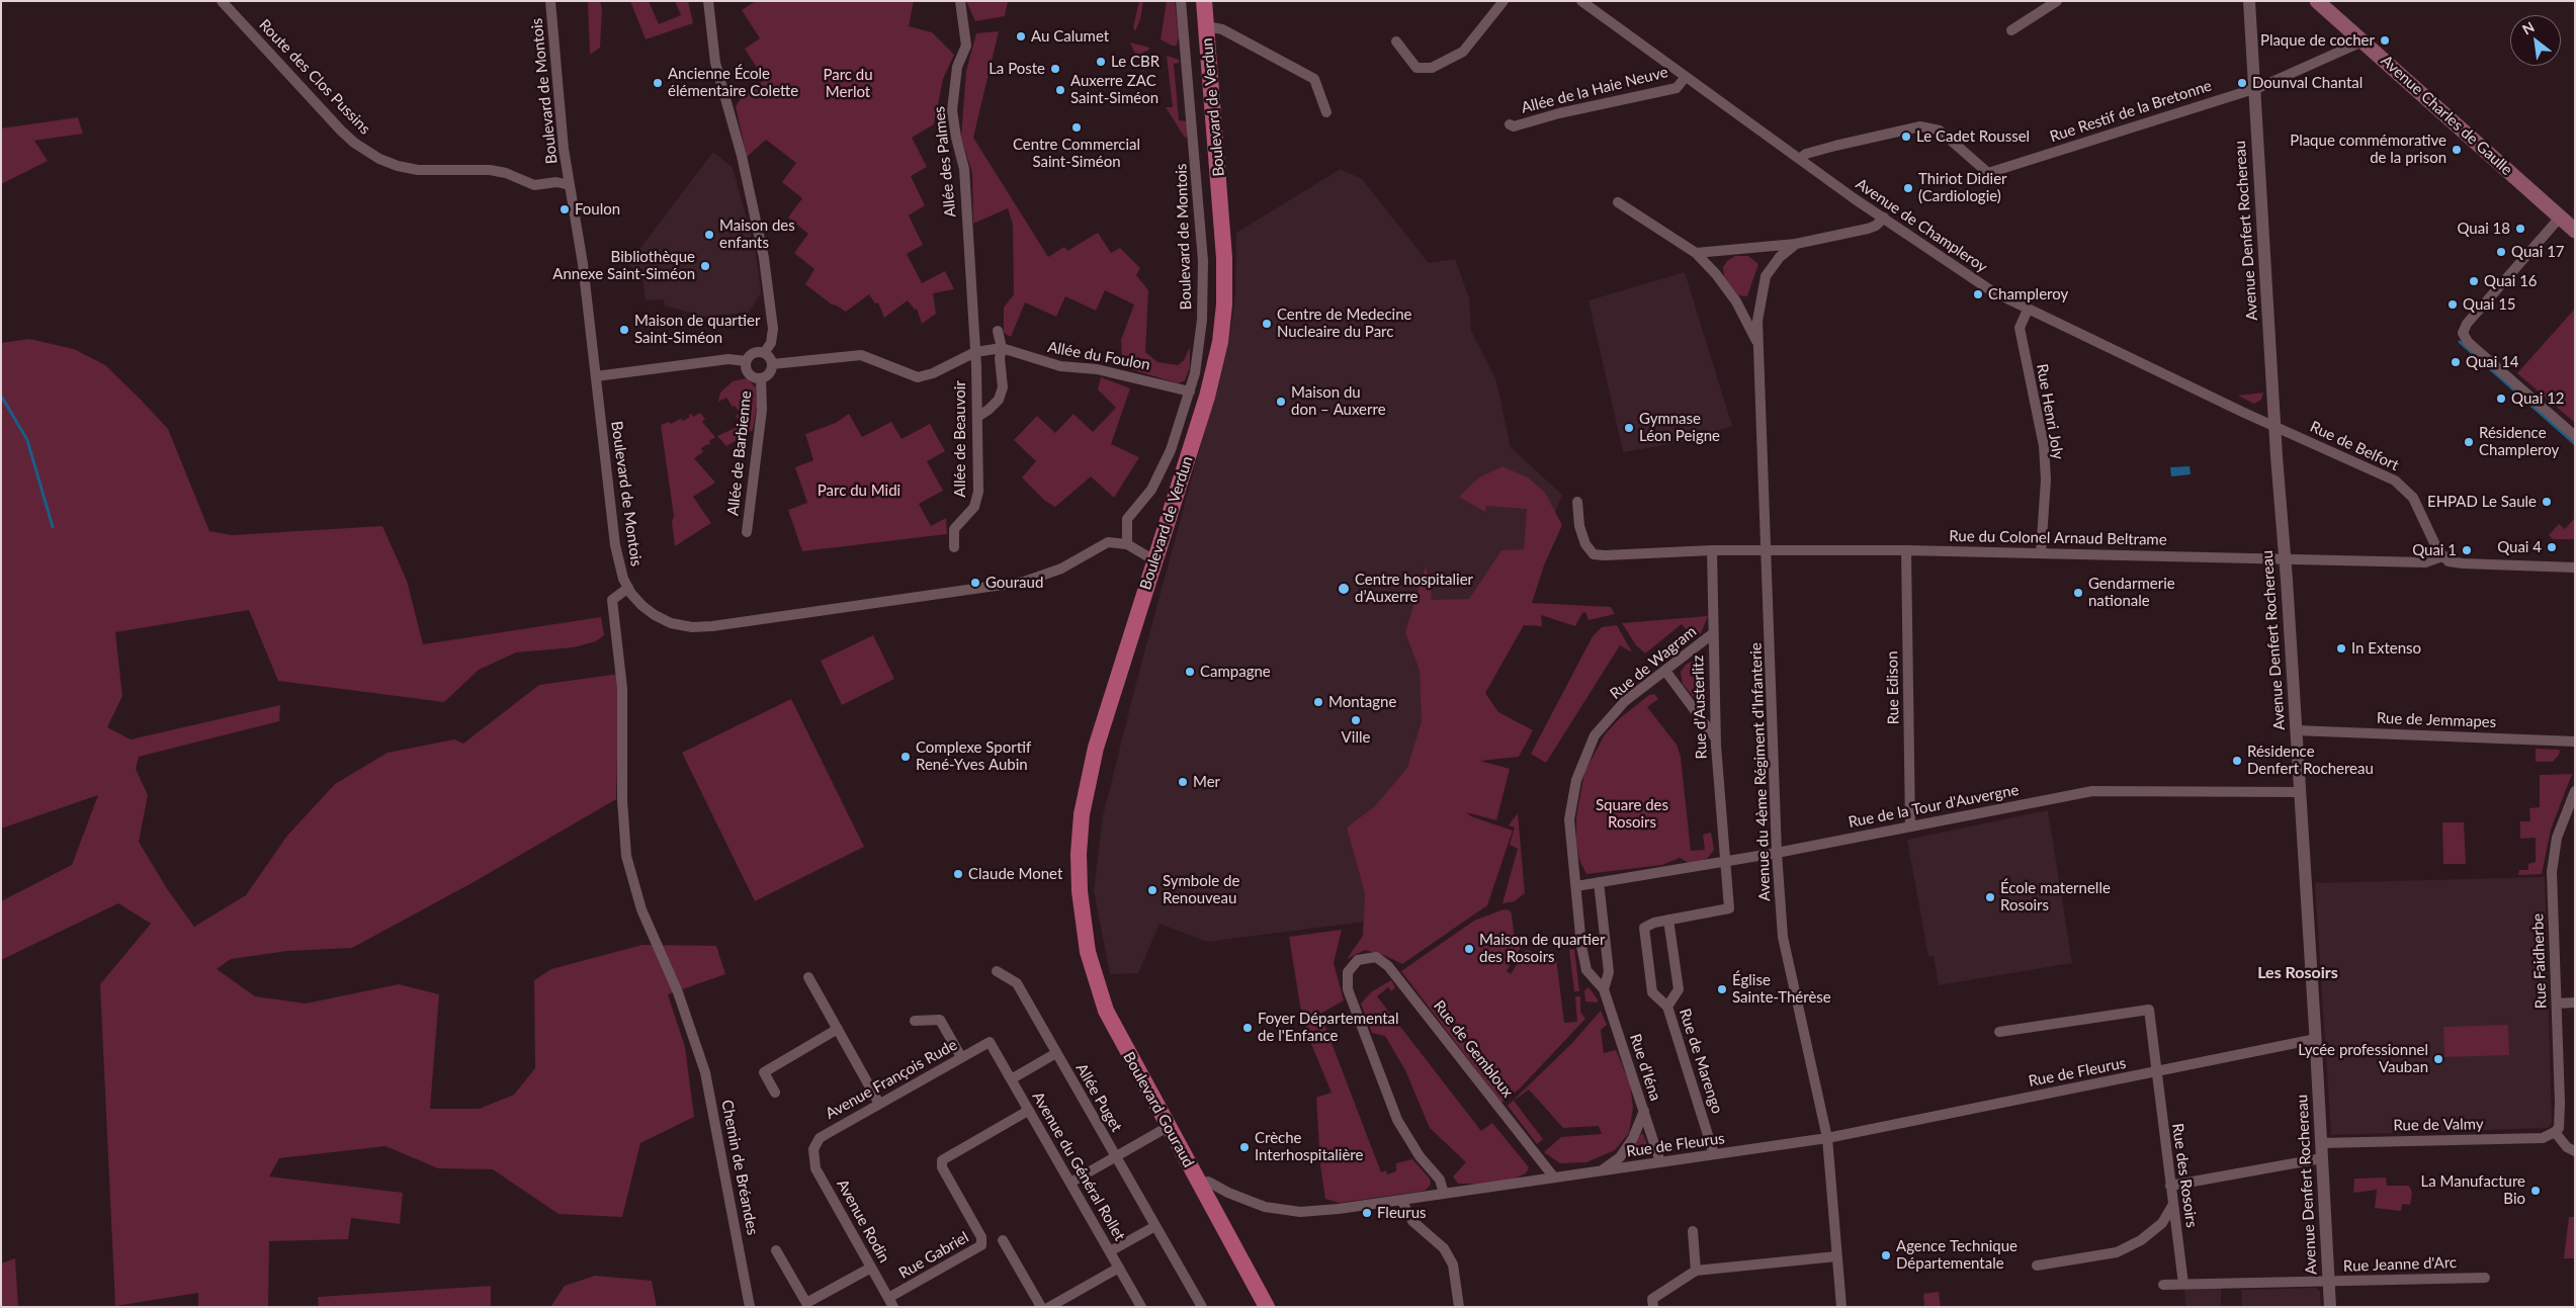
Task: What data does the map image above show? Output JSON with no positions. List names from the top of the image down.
{
  "streets": {
    "main road": ["Boulevard de Verdun", "Avenue Charles de Gaulle", "Boulevard Gouraud"],
    "street": [
      "Route des Clos Pussins",
      "Allée de la Haie Neuve",
      "Boulevard de Montois",
      "Rue Restif de la Bretonne",
      "Allée des Palmes",
      "Avenue de Champleroy",
      "Avenue Denfert Rochereau",
      "Allée du Foulon",
      "Rue Henri Joly",
      "Allée de Beauvoir",
      "Rue de Belfort",
      "Allée de Barbienne",
      "Rue du Colonel Arnaud Beltrame",
      "Rue de Wagram",
      "Rue Edison",
      "Rue d'Austerlitz",
      "Rue de Jemmapes",
      "Avenue du 4ème Régiment d'Infanterie",
      "Rue de la Tour d'Auvergne",
      "Rue Faidherbe",
      "Rue de Gembloux",
      "Rue de Marengo",
      "Rue d'Iéna",
      "Rue de Fleurus",
      "Avenue François Rude",
      "Allée Puget",
      "Rue de Valmy",
      "Avenue du Général Rollet",
      "Chemin de Bréandes",
      "Rue des Rosoirs",
      "Avenue Rodin",
      "Rue Gabriel",
      "Rue Jeanne d'Arc"
    ]
  },
  "crossings": [
    ["Route des Clos Pussins", "Boulevard de Montois"],
    ["Allée de la Haie Neuve", "Avenue de Champleroy"],
    ["Boulevard de Montois", "Allée du Foulon"],
    ["Boulevard de Montois", "Chemin de Bréandes"],
    ["Boulevard de Verdun", "Boulevard Gouraud"],
    ["Rue Restif de la Bretonne", "Avenue Charles de Gaulle"],
    ["Rue Restif de la Bretonne", "Avenue de Champleroy"],
    ["Rue Restif de la Bretonne", "Avenue Denfert Rochereau"],
    ["Allée des Palmes", "Allée du Foulon"],
    ["Allée des Palmes", "Allée de Beauvoir"],
    ["Avenue de Champleroy", "Avenue Denfert Rochereau"],
    ["Avenue de Champleroy", "Rue Henri Joly"],
    ["Avenue de Champleroy", "Rue de Belfort"],
    ["Avenue Denfert Rochereau", "Rue de Belfort"],
    ["Avenue Denfert Rochereau", "Rue du Colonel Arnaud Beltrame"],
    ["Avenue Denfert Rochereau", "Rue de Jemmapes"],
    ["Avenue Denfert Rochereau", "Rue de la Tour d'Auvergne"],
    ["Avenue Denfert Rochereau", "Rue de Fleurus"],
    ["Avenue Denfert Rochereau", "Rue de Valmy"],
    ["Avenue Denfert Rochereau", "Rue Jeanne d'Arc"],
    ["Allée du Foulon", "Allée de Beauvoir"],
    ["Allée du Foulon", "Allée de Barbienne"],
    ["Rue Henri Joly", "Rue du Colonel Arnaud Beltrame"],
    ["Rue de Belfort", "Rue du Colonel Arnaud Beltrame"],
    ["Rue du Colonel Arnaud Beltrame", "Rue Edison"],
    ["Rue du Colonel Arnaud Beltrame", "Rue d'Austerlitz"],
    ["Rue du Colonel Arnaud Beltrame", "Avenue du 4ème Régiment d'Infanterie"],
    ["Rue de Wagram", "Rue d'Austerlitz"],
    ["Rue de Wagram", "Rue de la Tour d'Auvergne"],
    ["Rue de Wagram", "Rue d'Iéna"],
    ["Rue Edison", "Rue de la Tour d'Auvergne"],
    ["Rue d'Austerlitz", "Rue de la Tour d'Auvergne"],
    ["Rue d'Austerlitz", "Rue de Marengo"],
    ["Avenue du 4ème Régiment d'Infanterie", "Rue de la Tour d'Auvergne"],
    ["Avenue du 4ème Régiment d'Infanterie", "Rue de Fleurus"],
    ["Rue de la Tour d'Auvergne", "Rue de Marengo"],
    ["Rue de la Tour d'Auvergne", "Rue d'Iéna"],
    ["Rue Faidherbe", "Rue de Valmy"],
    ["Rue de Gembloux", "Rue de Fleurus"],
    ["Rue de Marengo", "Rue de Fleurus"],
    ["Rue d'Iéna", "Rue de Fleurus"],
    ["Rue de Fleurus", "Boulevard Gouraud"],
    ["Rue de Fleurus", "Rue des Rosoirs"],
    ["Avenue François Rude", "Avenue du Général Rollet"],
    ["Avenue François Rude", "Avenue Rodin"],
    ["Allée Puget", "Avenue du Général Rollet"],
    ["Avenue du Général Rollet", "Rue Gabriel"],
    ["Rue des Rosoirs", "Rue Jeanne d'Arc"],
    ["Avenue Rodin", "Rue Gabriel"]
  ],
  "districts": ["Les Rosoirs"],
  "parks": ["Parc du Merlot", "Parc du Midi", "Square des Rosoirs"],
  "places": [
    "Au Calumet",
    "Plaque de cocher",
    "Le CBR",
    "La Poste",
    "Ancienne École élémentaire Colette",
    "Dounval Chantal",
    "Auxerre ZAC Saint-Siméon",
    "Centre Commercial Saint-Siméon",
    "Le Cadet Roussel",
    "Plaque commémorative de la prison",
    "Thiriot Didier (Cardiologie)",
    "Foulon",
    "Quai 18",
    "Maison des enfants",
    "Quai 17",
    "Bibliothèque Annexe Saint-Siméon",
    "Quai 16",
    "Champleroy",
    "Quai 15",
    "Centre de Medecine Nucleaire du Parc",
    "Maison de quartier Saint-Siméon",
    "Quai 14",
    "Quai 12",
    "Maison du don – Auxerre",
    "Gymnase Léon Peigne",
    "Résidence Champleroy",
    "EHPAD Le Saule",
    "Quai 4",
    "Quai 1",
    "Gouraud",
    "Centre hospitalier d’Auxerre",
    "Gendarmerie nationale",
    "In Extenso",
    "Campagne",
    "Montagne",
    "Ville",
    "Complexe Sportif René-Yves Aubin",
    "Résidence Denfert Rochereau",
    "Mer",
    "Claude Monet",
    "Symbole de Renouveau",
    "École maternelle Rosoirs",
    "Maison de quartier des Rosoirs",
    "Église Sainte-Thérèse",
    "Foyer Départemental de l'Enfance",
    "Lycée professionnel Vauban",
    "Crèche Interhospitalière",
    "La Manufacture Bio",
    "Fleurus",
    "Agence Technique Départementale"
  ],
  "north": "top left"
}
